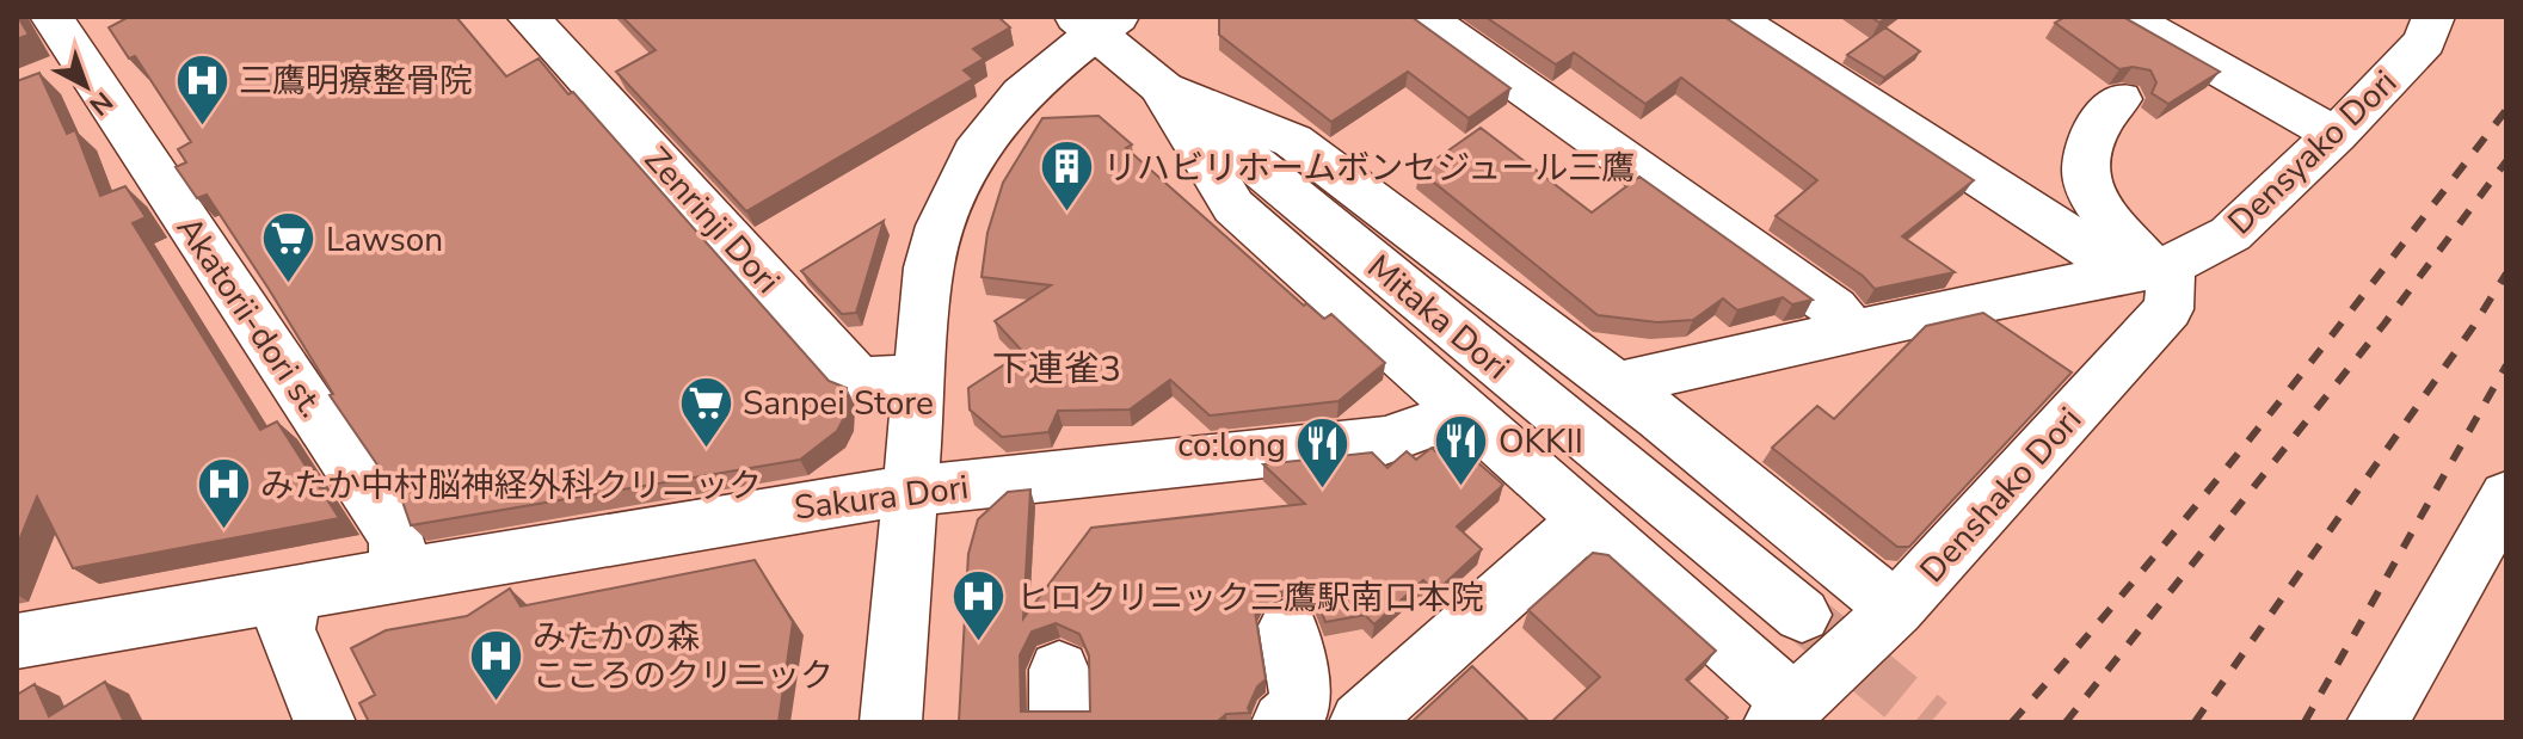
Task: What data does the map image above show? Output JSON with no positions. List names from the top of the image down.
{
  "streets": {
    "street": [
      "Densyako Dori",
      "Zenrinji Dori",
      "Akatorii-dori st.",
      "Mitaka Dori",
      "Denshako Dori",
      "Sakura Dori"
    ]
  },
  "crossings": [
    ["Densyako Dori", "Denshako Dori"],
    ["Akatorii-dori st.", "Sakura Dori"]
  ],
  "districts": ["下連雀3"],
  "places": {
    "hospital": [
      "三鷹明療整骨院",
      "みたか中村脳神経外科クリニック",
      "ヒロクリニック三鷹駅南口本院",
      "みたかの森 こころのクリニック"
    ],
    "building": ["リハビリホームボンセジュール三鷹"],
    "supermarket": ["Lawson", "Sanpei Store"],
    "restaurant": ["OKKII", "co:long"]
  },
  "north": "bottom right"
}
